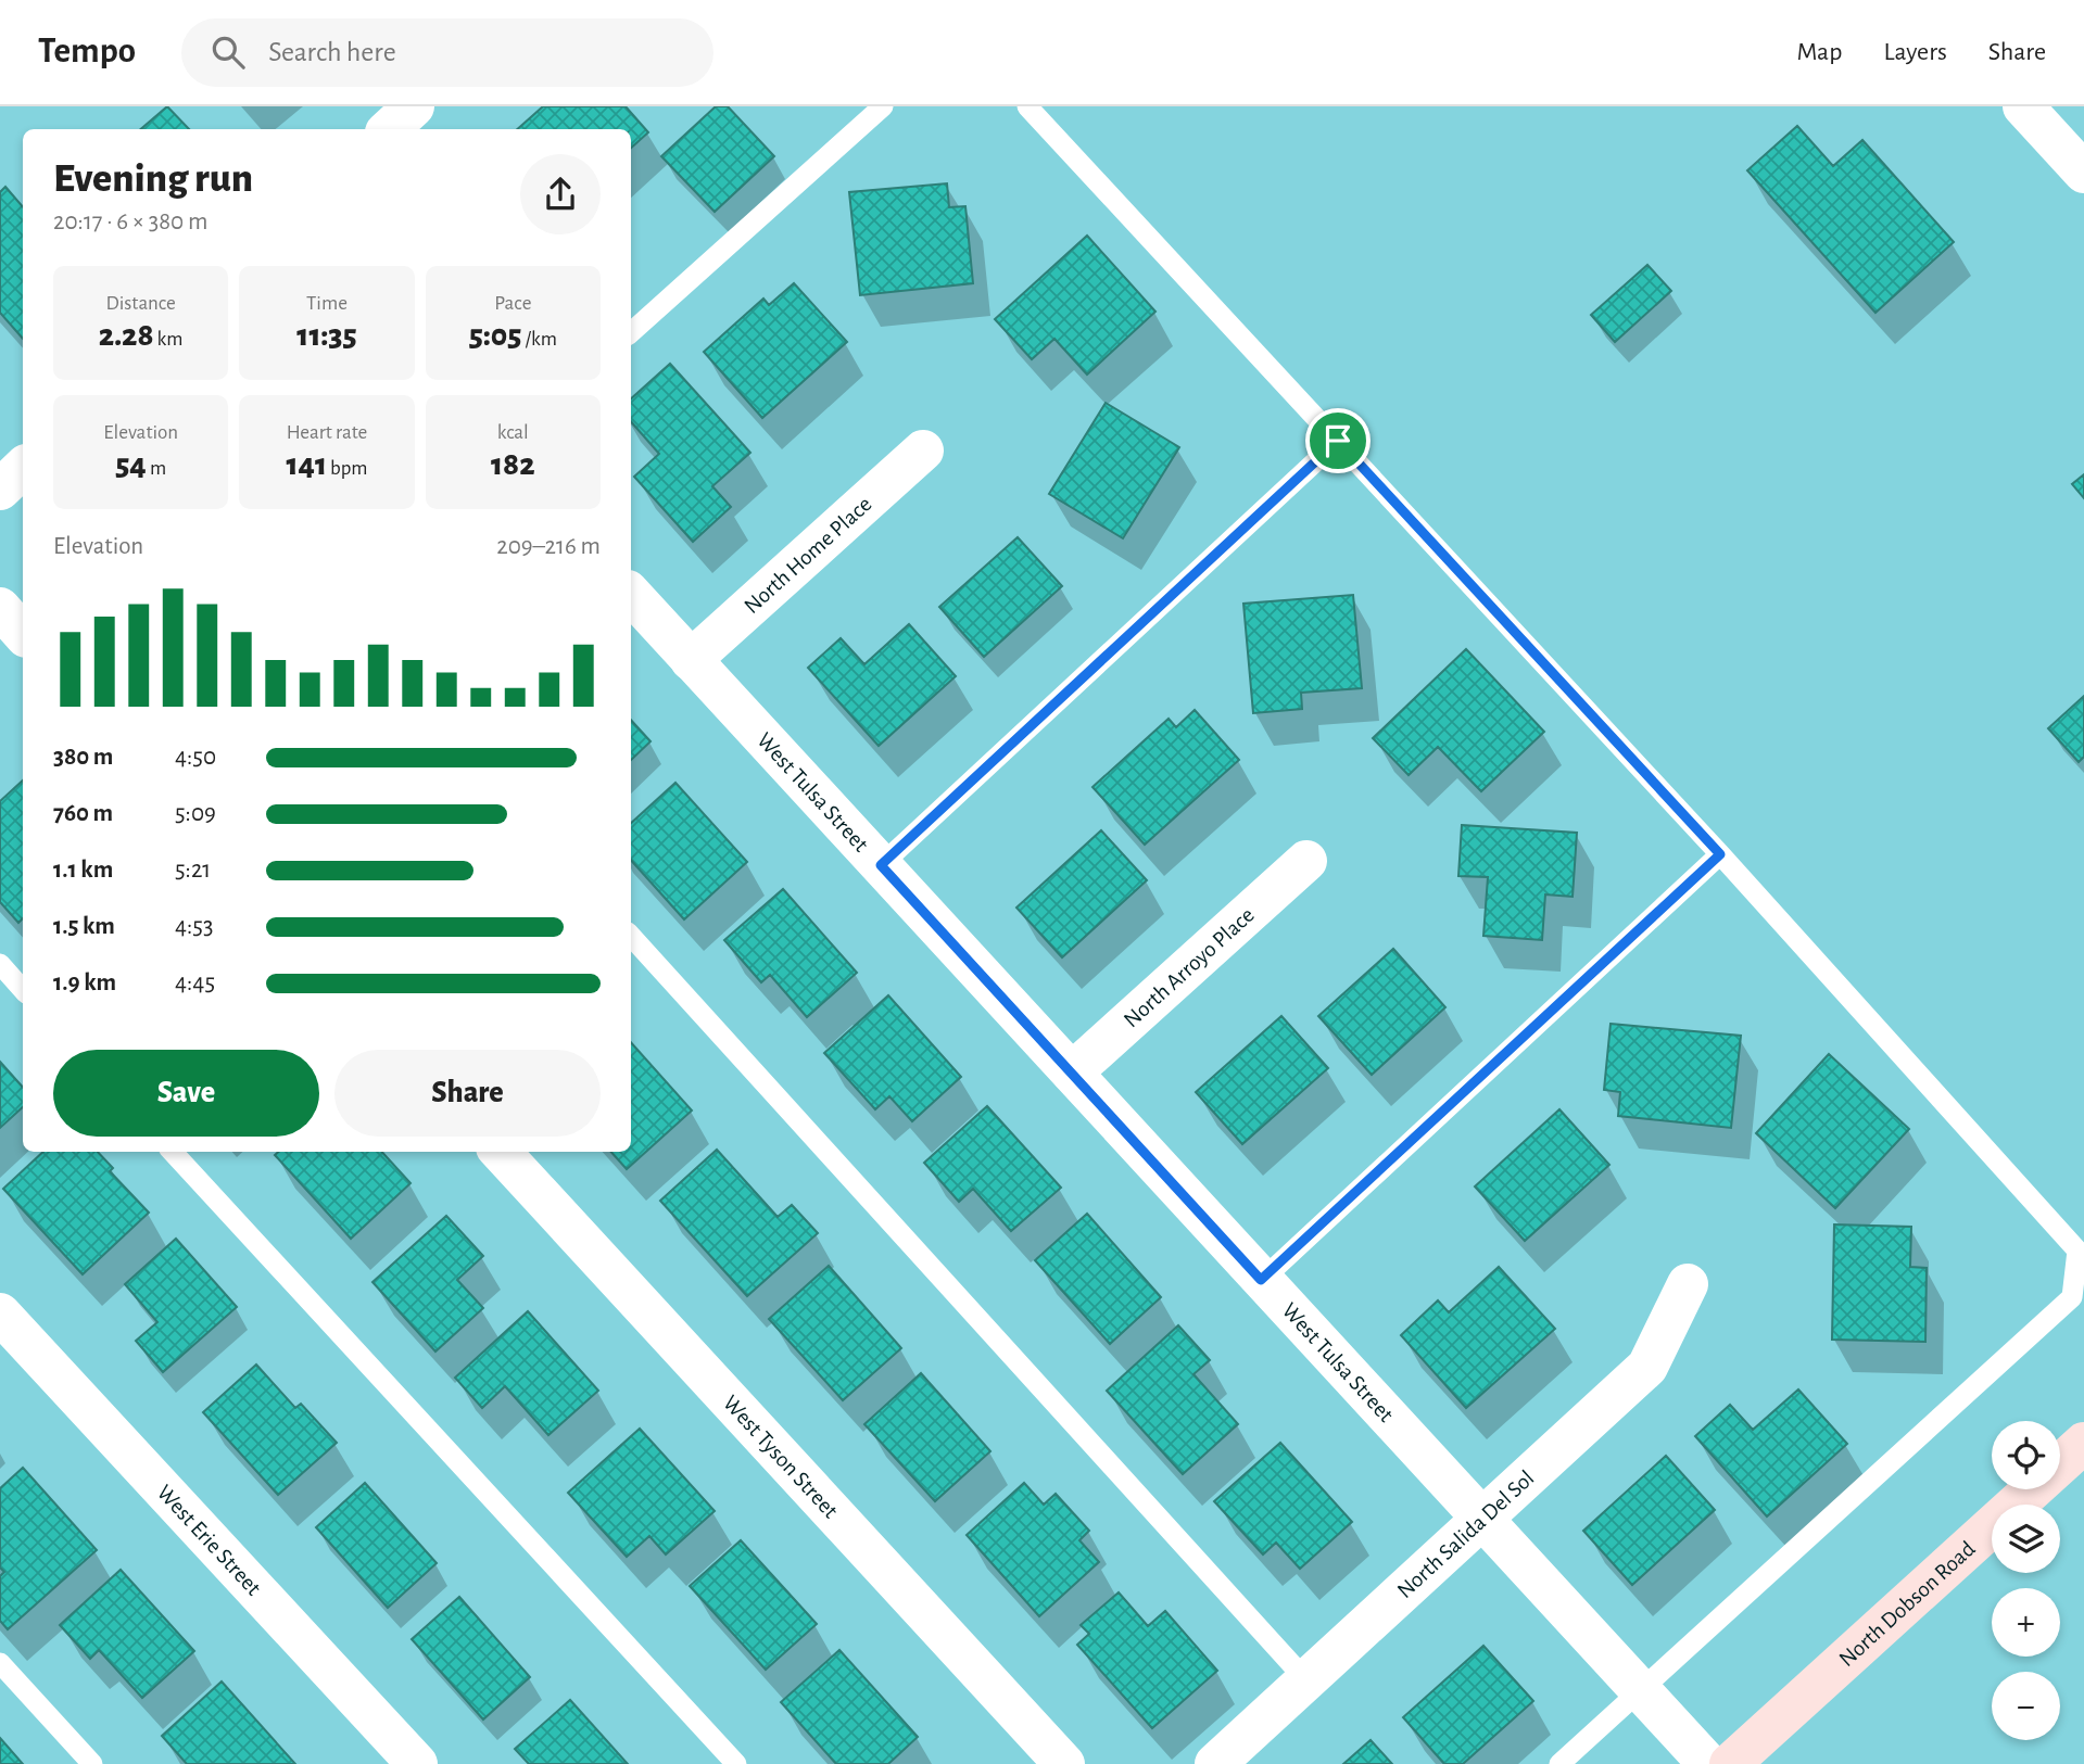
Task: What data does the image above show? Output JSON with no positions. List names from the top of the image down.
{
  "streets": {
    "main road": ["North Dobson Road"],
    "street": [
      "North Home Place",
      "West Tulsa Street",
      "North Arroyo Place",
      "West Tyson Street",
      "North Salida Del Sol",
      "West Erie Street"
    ]
  },
  "crossings": [
    ["North Home Place", "West Tulsa Street"],
    ["West Tulsa Street", "North Arroyo Place"],
    ["West Tulsa Street", "North Salida Del Sol"]
  ],
  "page": {
    "header": "Tempo",
    "search": "Search here",
    "nav": ["Map", "Layers", "Share"],
    "heading": ["Evening run", "20:17 · 6 × 380 m"],
    "stats": [
      ["Distance", "2.28 km"],
      ["Time", "11:35"],
      ["Pace", "5:05 /km"],
      ["Elevation", "54 m"],
      ["Heart rate", "141 bpm"],
      ["kcal", "182"]
    ],
    "chart": ["Elevation", "209–216 m"],
    "list": [
      {
        "name": "380 m",
        "note": "4:50"
      },
      {
        "name": "760 m",
        "note": "5:09"
      },
      {
        "name": "1.1 km",
        "note": "5:21"
      },
      {
        "name": "1.5 km",
        "note": "4:53"
      },
      {
        "name": "1.9 km",
        "note": "4:45"
      }
    ],
    "buttons": ["Save", "Share"],
    "map_buttons": ["+", "−"]
  }
}
